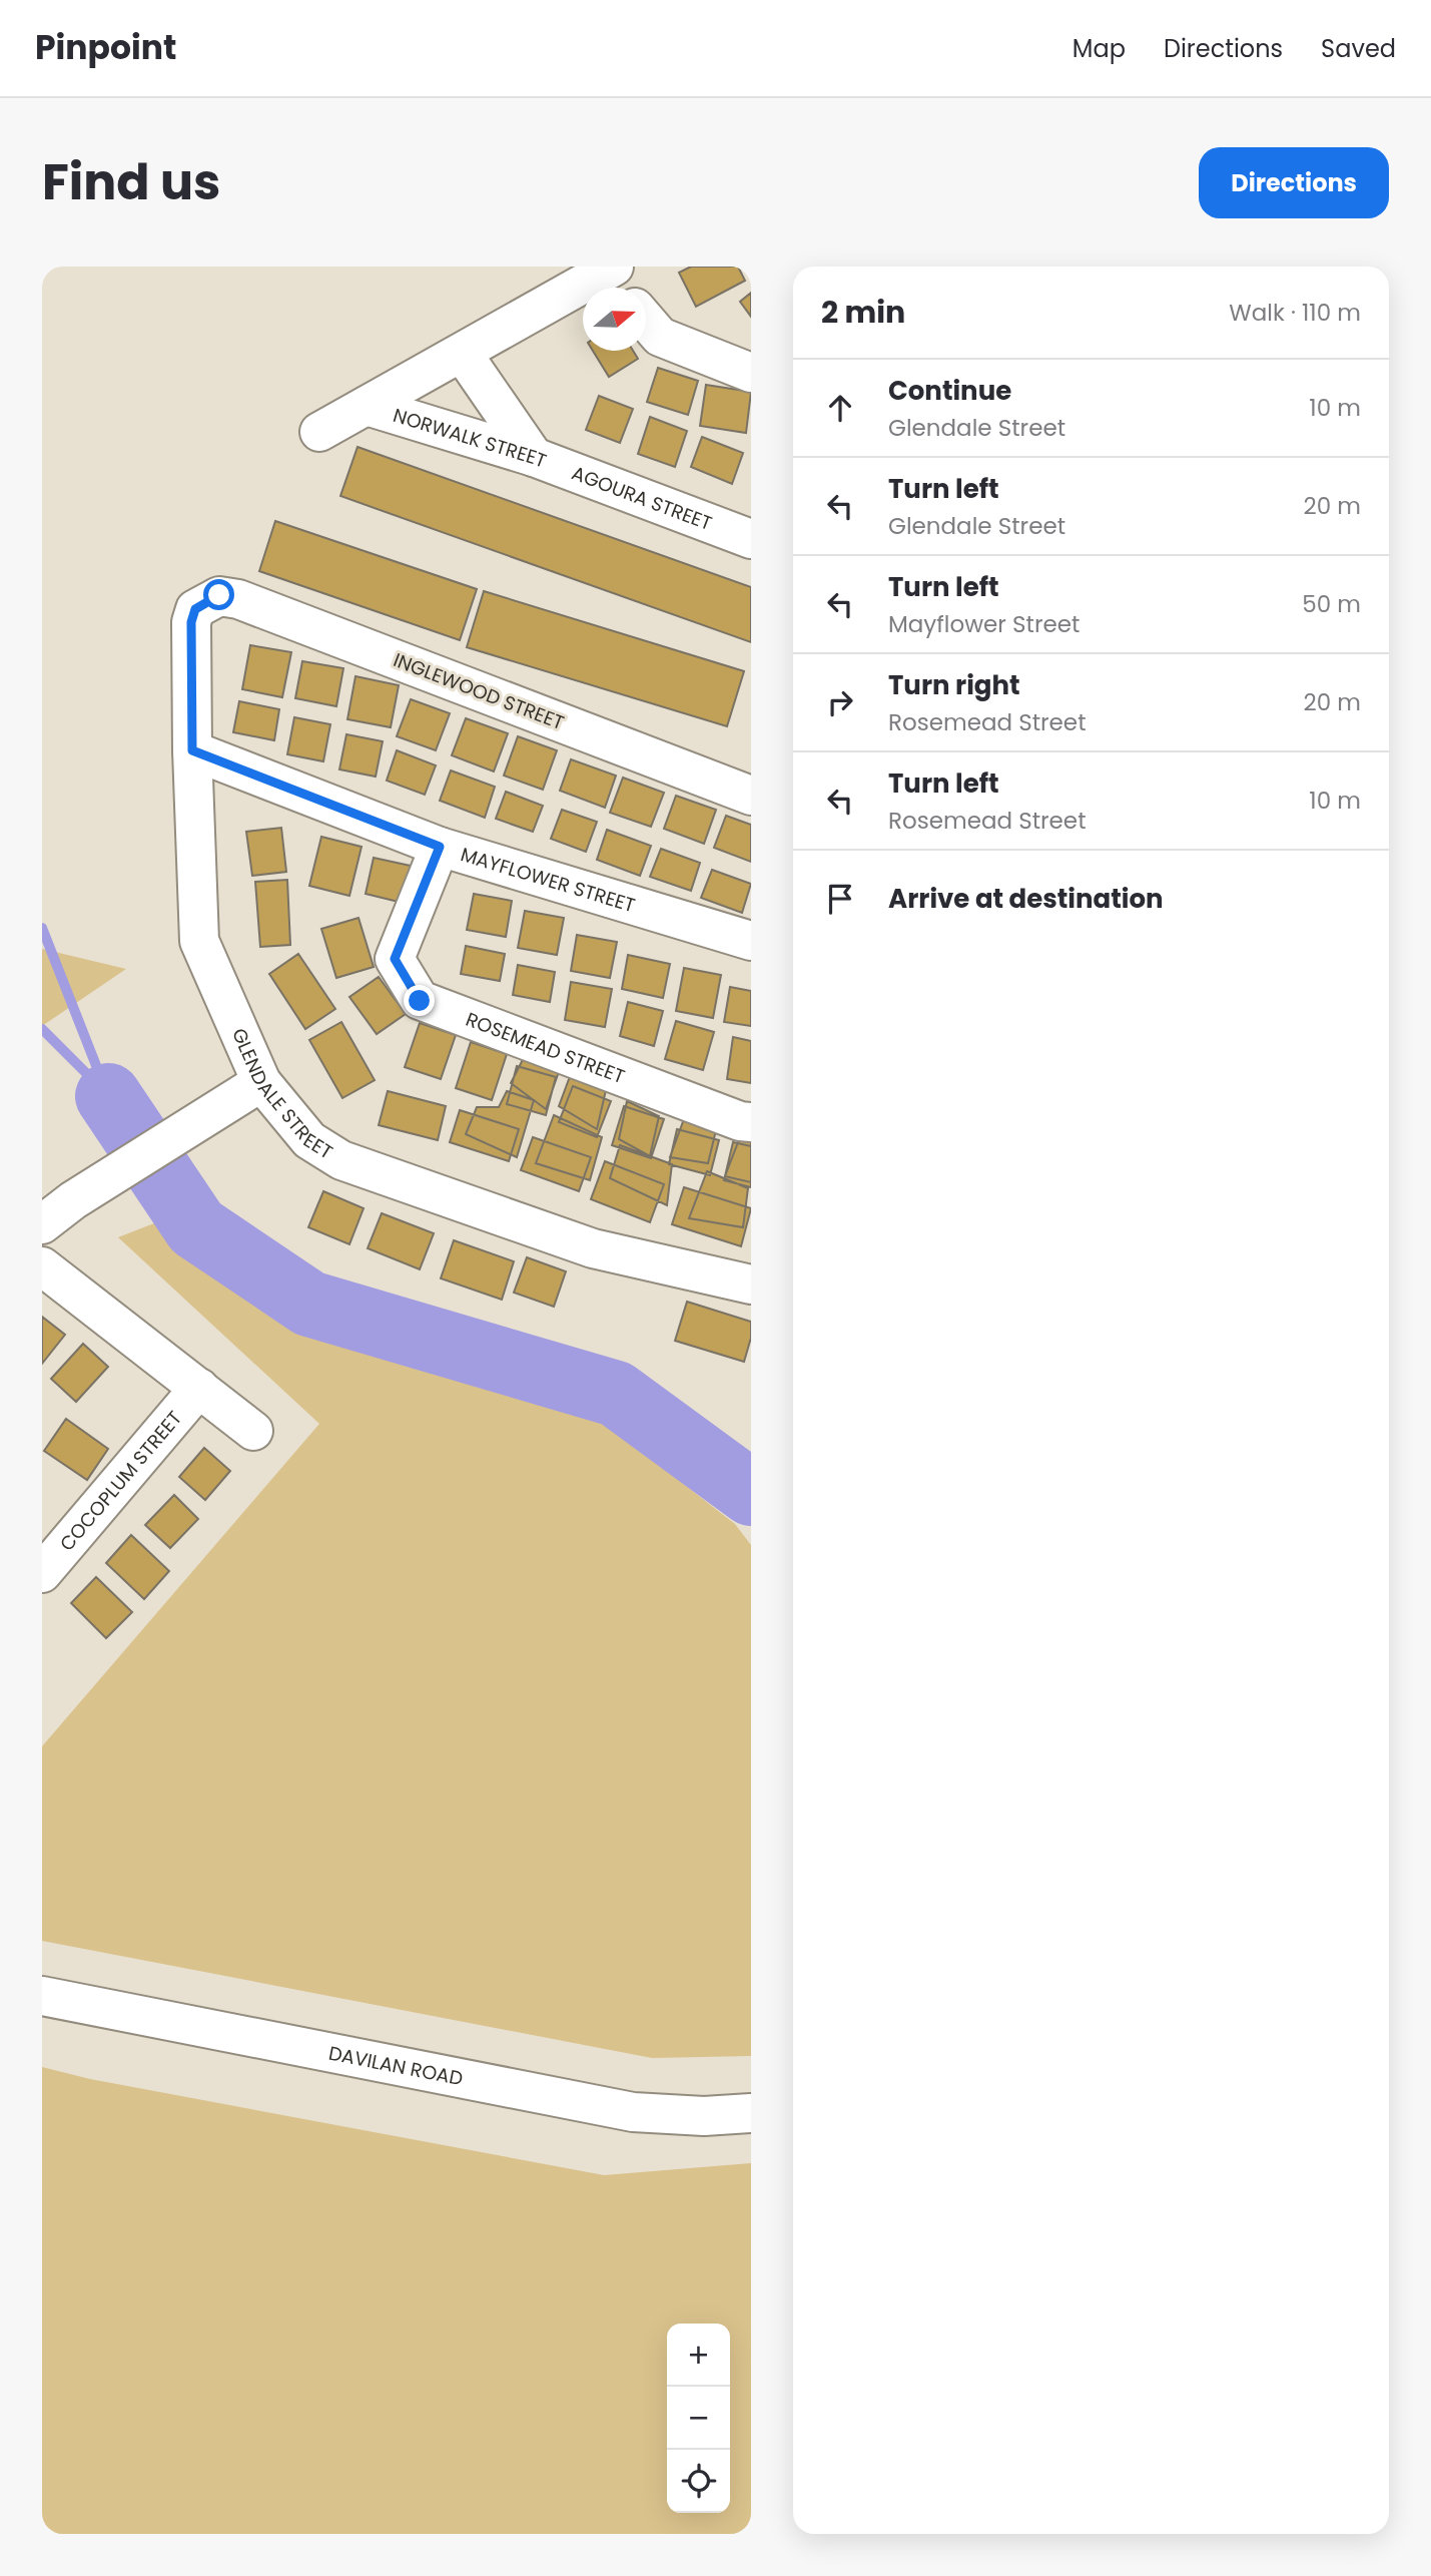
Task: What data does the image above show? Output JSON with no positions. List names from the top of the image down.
{
  "streets": {
    "street": [
      "NORWALK STREET",
      "AGOURA STREET",
      "INGLEWOOD STREET",
      "MAYFLOWER STREET",
      "ROSEMEAD STREET",
      "GLENDALE STREET",
      "COCOPLUM STREET",
      "DAVILAN ROAD"
    ]
  },
  "crossings": [
    ["NORWALK STREET", "AGOURA STREET"],
    ["INGLEWOOD STREET", "GLENDALE STREET"],
    ["MAYFLOWER STREET", "ROSEMEAD STREET"],
    ["MAYFLOWER STREET", "GLENDALE STREET"]
  ],
  "north": "right",
  "page": {
    "header": "Pinpoint",
    "nav": ["Map", "Directions", "Saved"],
    "title": "Find us",
    "buttons": "Directions",
    "heading": ["2 min", "Walk · 110 m"],
    "list": [
      ["Continue", "Glendale Street", "10 m"],
      ["Turn left", "Glendale Street", "20 m"],
      ["Turn left", "Mayflower Street", "50 m"],
      ["Turn right", "Rosemead Street", "20 m"],
      ["Turn left", "Rosemead Street", "10 m"],
      "Arrive at destination"
    ],
    "map_buttons": ["+", "−"]
  }
}
